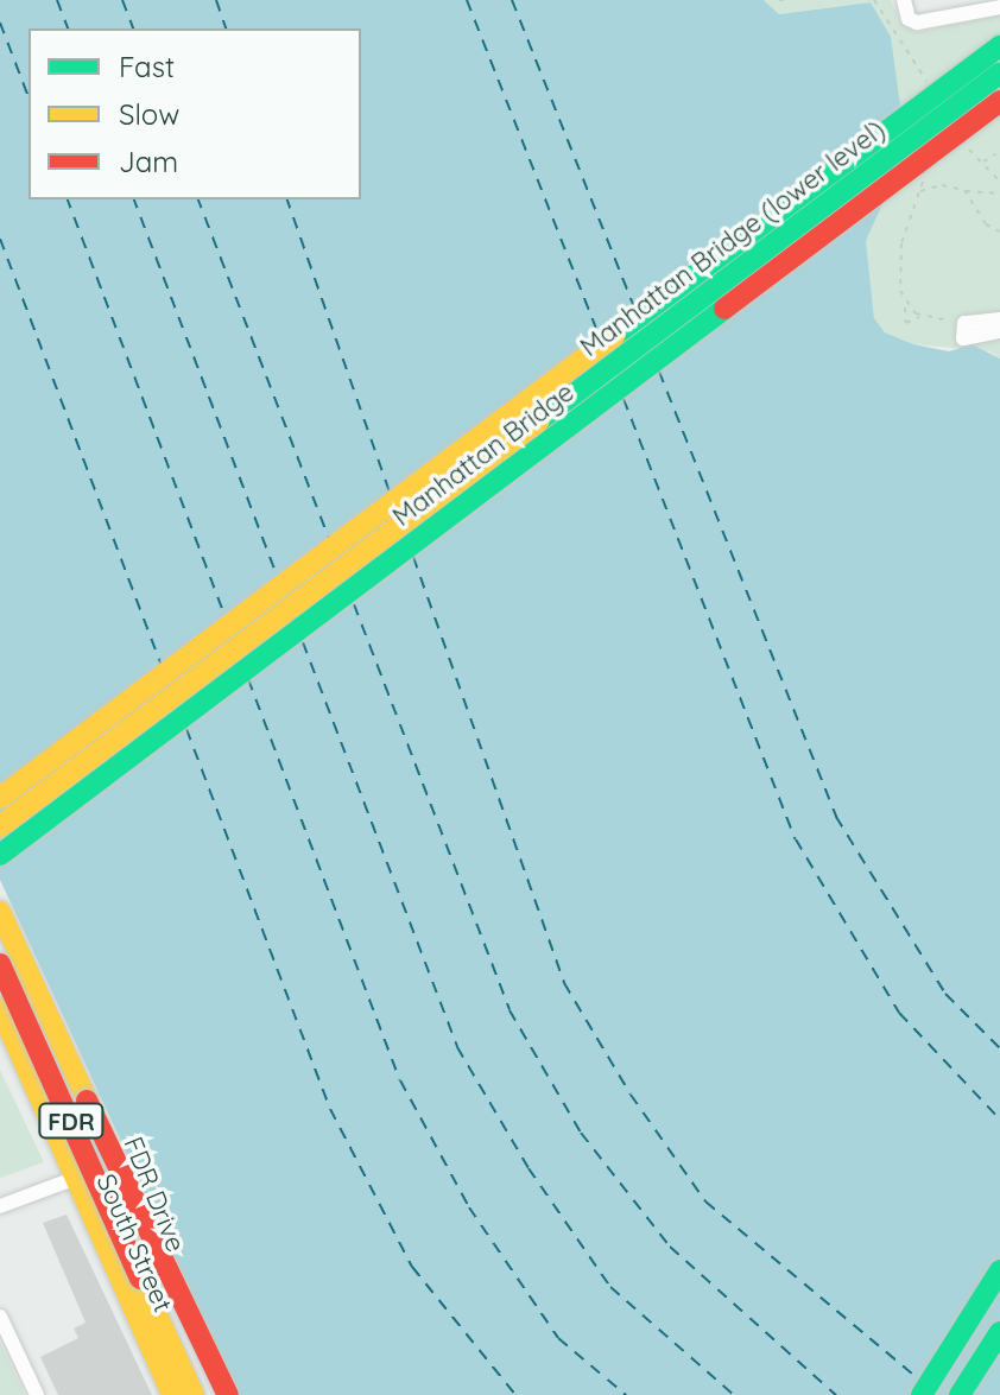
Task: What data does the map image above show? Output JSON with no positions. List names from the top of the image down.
{
  "streets": {
    "main road": [
      "Manhattan Bridge (lower level)",
      "Manhattan Bridge",
      "FDR",
      "FDR Drive",
      "South Street"
    ]
  },
  "legend": ["Fast", "Slow", "Jam"]
}
